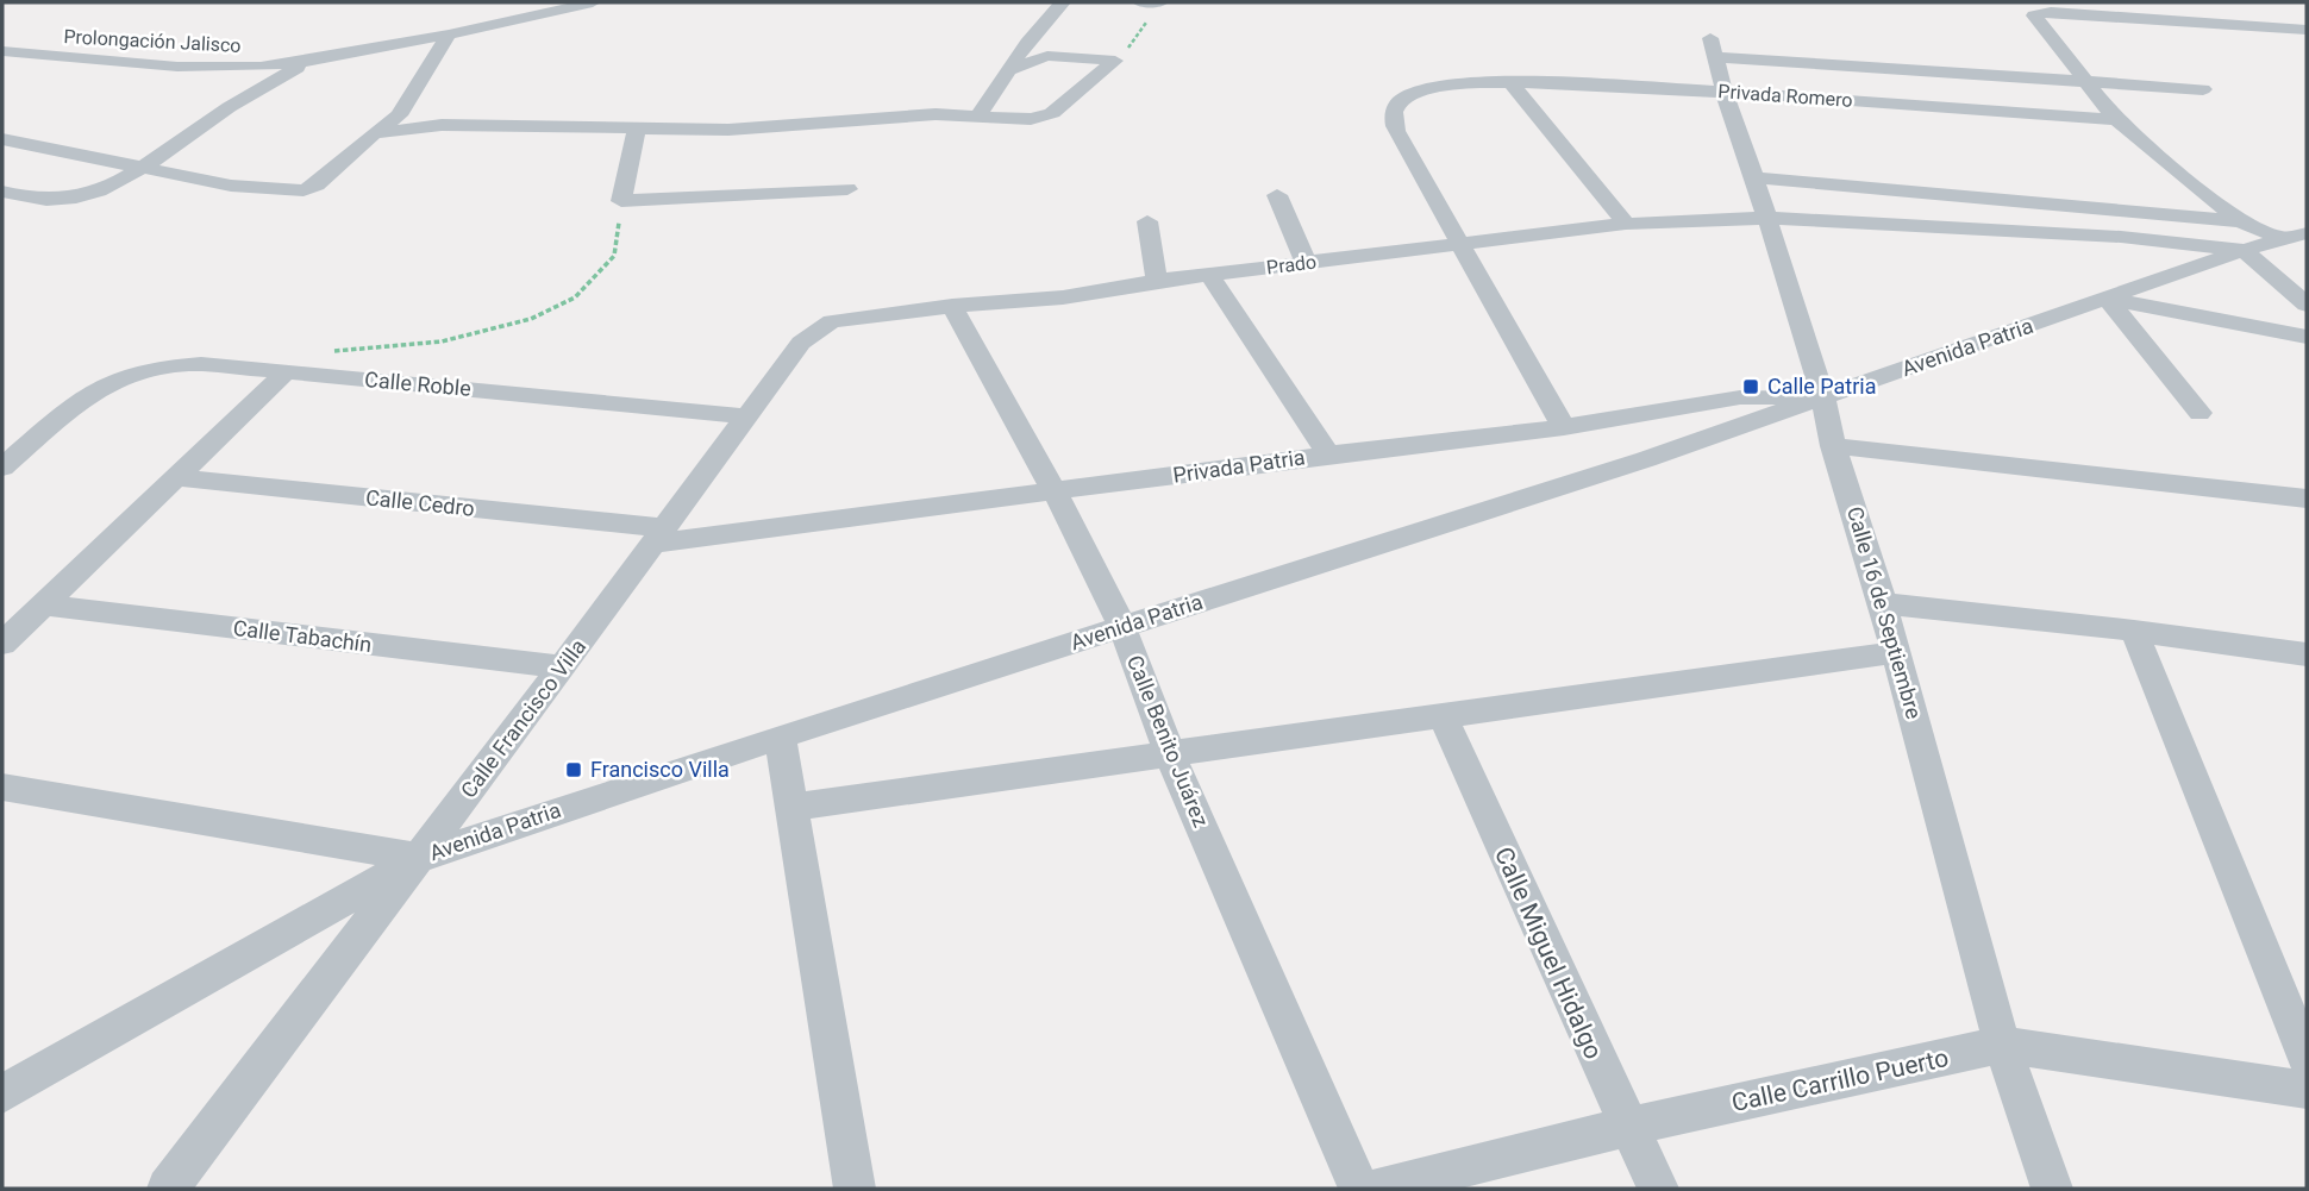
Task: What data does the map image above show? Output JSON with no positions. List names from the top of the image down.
{
  "streets": {
    "street": [
      "Prolongación Jalisco",
      "Privada Romero",
      "Prado",
      "Avenida Patria",
      "Calle Roble",
      "Privada Patria",
      "Calle Cedro",
      "Calle 16 de Septiembre",
      "Calle Tabachín",
      "Calle Francisco Villa",
      "Calle Benito Juárez",
      "Calle Miguel Hidalgo",
      "Calle Carrillo Puerto"
    ]
  },
  "crossings": [
    ["Privada Romero", "Prado"],
    ["Privada Romero", "Calle 16 de Septiembre"],
    ["Prado", "Avenida Patria"],
    ["Prado", "Calle 16 de Septiembre"],
    ["Prado", "Calle Francisco Villa"],
    ["Prado", "Calle Benito Juárez"],
    ["Avenida Patria", "Privada Patria"],
    ["Avenida Patria", "Calle 16 de Septiembre"],
    ["Avenida Patria", "Calle Francisco Villa"],
    ["Avenida Patria", "Calle Benito Juárez"],
    ["Calle Roble", "Calle Francisco Villa"],
    ["Privada Patria", "Calle Cedro"],
    ["Privada Patria", "Calle 16 de Septiembre"],
    ["Privada Patria", "Calle Francisco Villa"],
    ["Privada Patria", "Calle Benito Juárez"],
    ["Calle Cedro", "Calle Francisco Villa"],
    ["Calle 16 de Septiembre", "Calle Carrillo Puerto"],
    ["Calle Tabachín", "Calle Francisco Villa"],
    ["Calle Miguel Hidalgo", "Calle Carrillo Puerto"]
  ],
  "places": {
    "transit": ["Calle Patria", "Francisco Villa"]
  }
}
